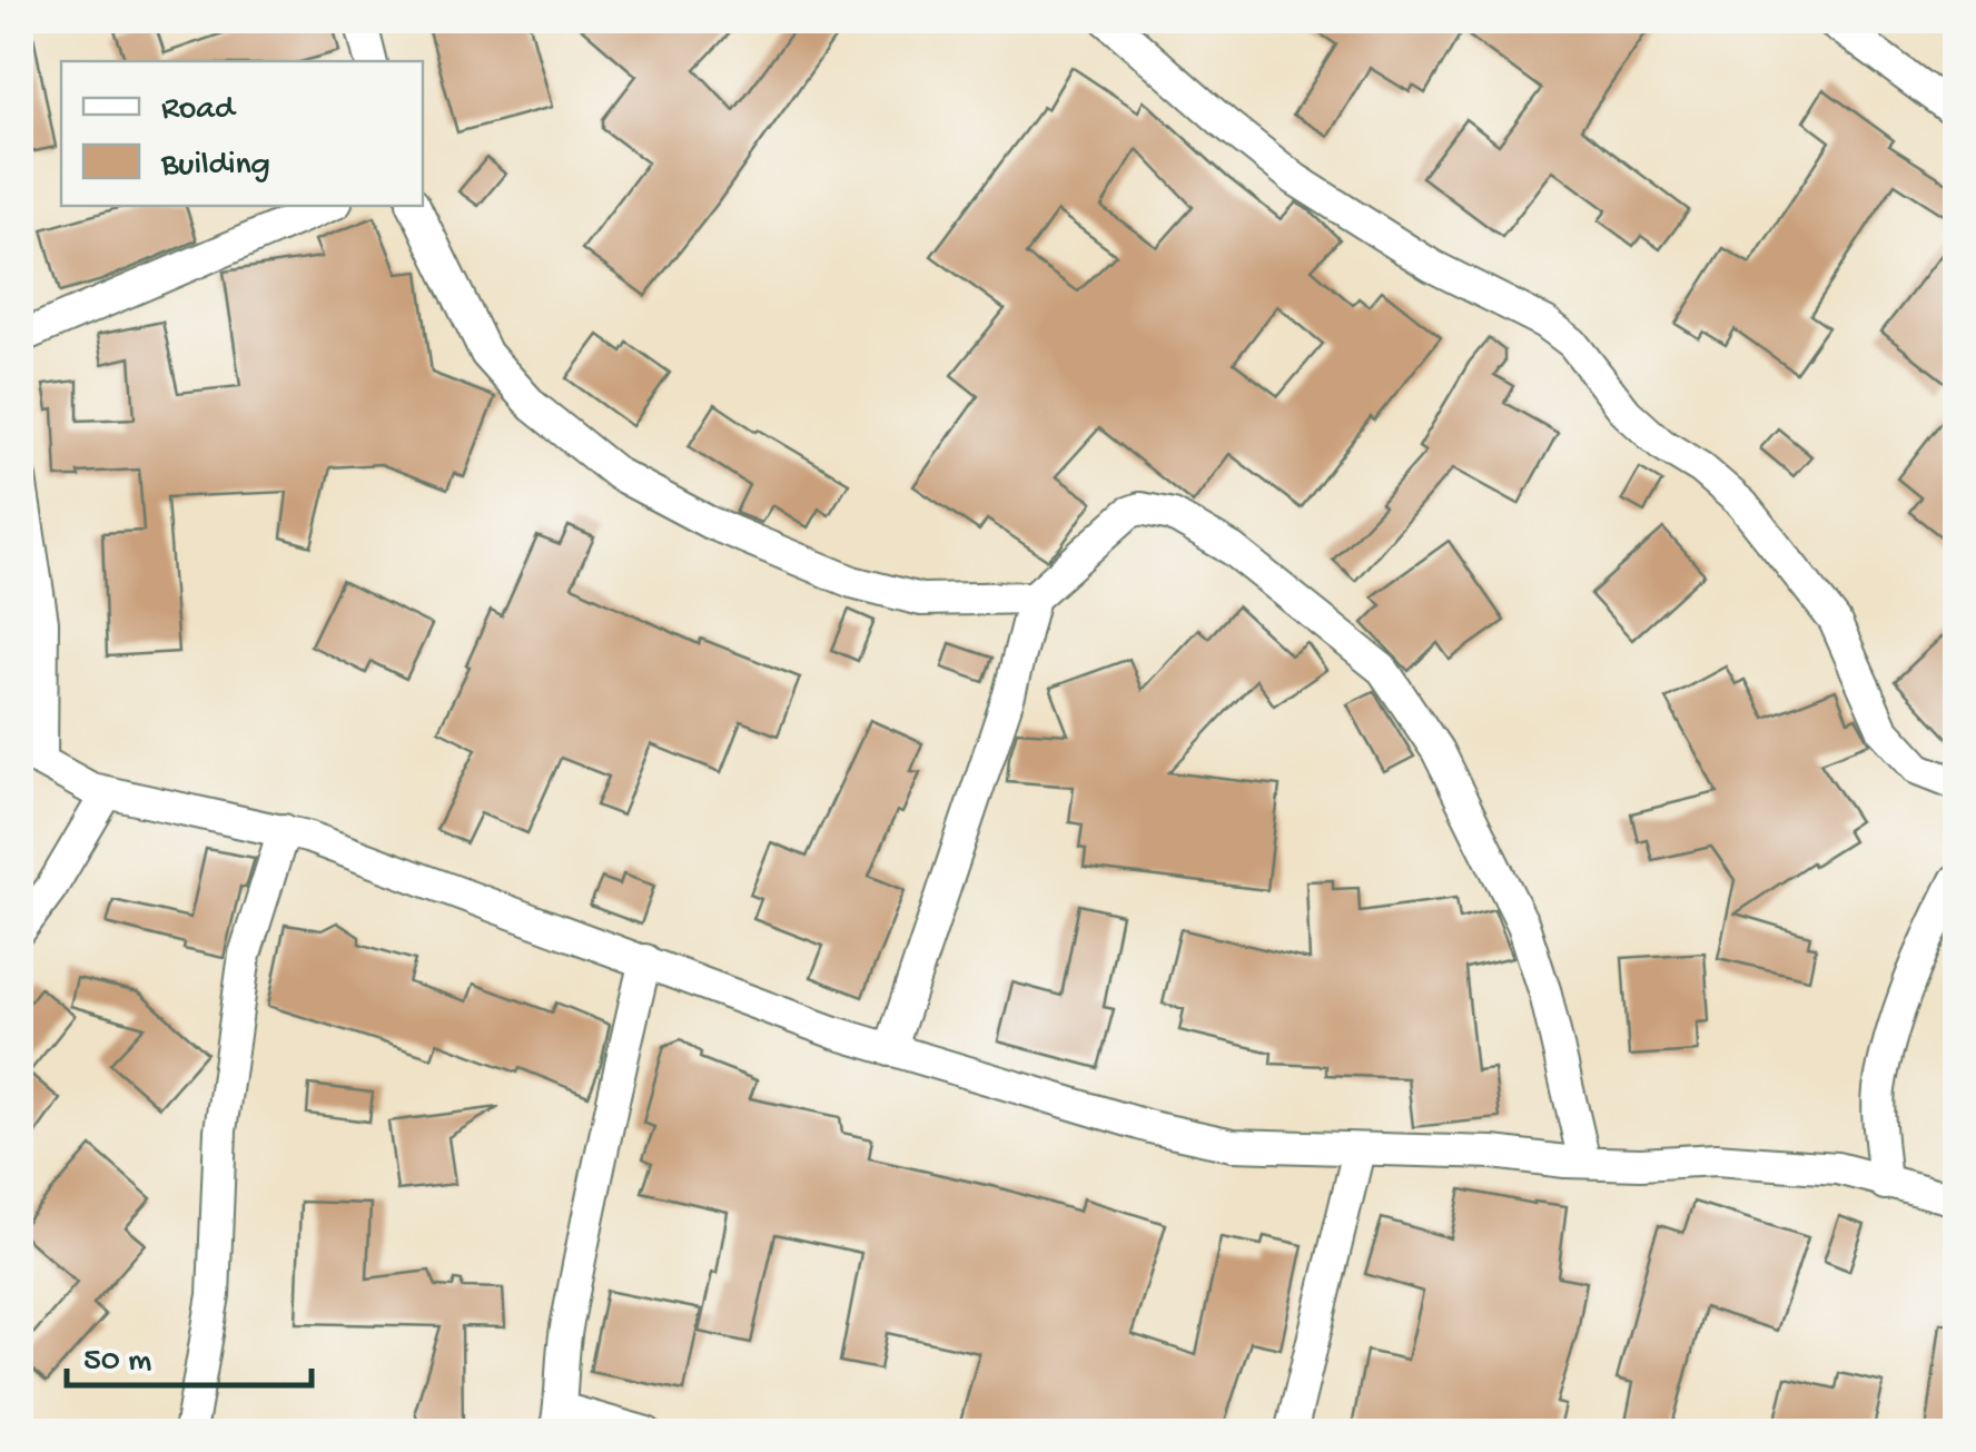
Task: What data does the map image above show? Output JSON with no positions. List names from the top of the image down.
{
  "legend": ["Road", "Building"],
  "scale_bar": "50 m"
}
